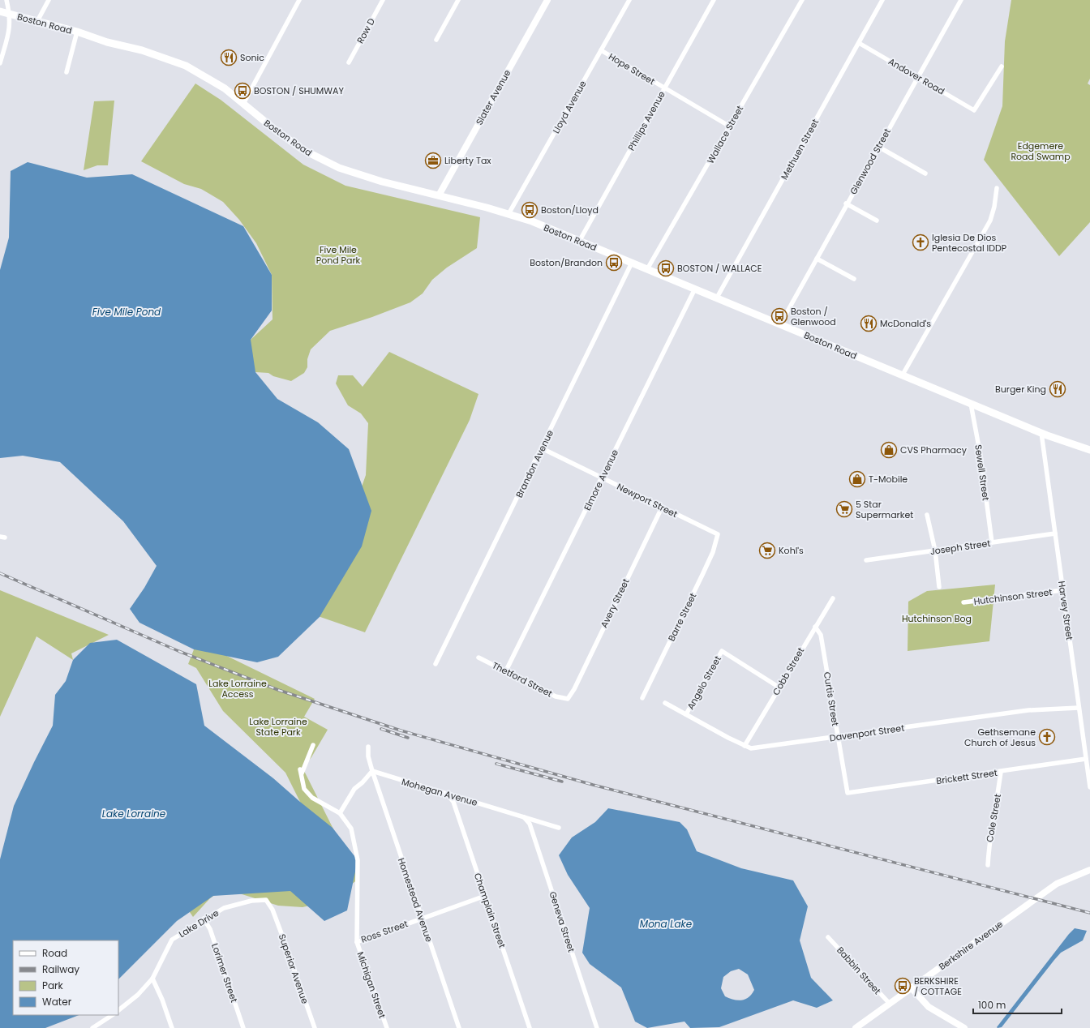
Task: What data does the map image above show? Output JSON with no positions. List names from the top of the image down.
{
  "streets": {
    "main road": ["Boston Road", "Slater Avenue", "Berkshire Avenue"],
    "street": [
      "Row D",
      "Hope Street",
      "Andover Road",
      "Lloyd Avenue",
      "Phillips Avenue",
      "Wallace Street",
      "Methuen Street",
      "Glenwood Street",
      "Brandon Avenue",
      "Sewell Street",
      "Elmore Avenue",
      "Newport Street",
      "Joseph Street",
      "Hutchinson Street",
      "Avery Street",
      "Harvey Street",
      "Barre Street",
      "Cobb Street",
      "Thetford Street",
      "Angelo Street",
      "Curtis Street",
      "Davenport Street",
      "Brickett Street",
      "Mohegan Avenue",
      "Cole Street",
      "Homestead Avenue",
      "Champlain Street",
      "Geneva Street",
      "Lake Drive",
      "Ross Street",
      "Superior Avenue",
      "Babbin Street",
      "Lorimer Street",
      "Michigan Street"
    ]
  },
  "crossings": [
    ["Boston Road", "Slater Avenue"],
    ["Boston Road", "Lloyd Avenue"],
    ["Boston Road", "Phillips Avenue"],
    ["Boston Road", "Wallace Street"],
    ["Boston Road", "Methuen Street"],
    ["Boston Road", "Glenwood Street"],
    ["Boston Road", "Brandon Avenue"],
    ["Boston Road", "Sewell Street"],
    ["Boston Road", "Elmore Avenue"],
    ["Boston Road", "Harvey Street"],
    ["Hope Street", "Lloyd Avenue"],
    ["Hope Street", "Phillips Avenue"],
    ["Hope Street", "Wallace Street"],
    ["Andover Road", "Methuen Street"],
    ["Andover Road", "Glenwood Street"],
    ["Brandon Avenue", "Newport Street"],
    ["Sewell Street", "Joseph Street"],
    ["Elmore Avenue", "Newport Street"],
    ["Elmore Avenue", "Thetford Street"],
    ["Newport Street", "Avery Street"],
    ["Newport Street", "Barre Street"],
    ["Joseph Street", "Harvey Street"],
    ["Hutchinson Street", "Harvey Street"],
    ["Avery Street", "Thetford Street"],
    ["Harvey Street", "Davenport Street"],
    ["Harvey Street", "Brickett Street"],
    ["Cobb Street", "Angelo Street"],
    ["Cobb Street", "Curtis Street"],
    ["Cobb Street", "Davenport Street"],
    ["Angelo Street", "Davenport Street"],
    ["Curtis Street", "Davenport Street"],
    ["Curtis Street", "Brickett Street"],
    ["Brickett Street", "Cole Street"],
    ["Mohegan Avenue", "Homestead Avenue"],
    ["Mohegan Avenue", "Champlain Street"],
    ["Mohegan Avenue", "Geneva Street"],
    ["Homestead Avenue", "Ross Street"],
    ["Champlain Street", "Ross Street"],
    ["Lake Drive", "Superior Avenue"],
    ["Lake Drive", "Lorimer Street"],
    ["Ross Street", "Michigan Street"],
    ["Berkshire Avenue", "Babbin Street"]
  ],
  "water": ["Five Mile Pond", "Lake Lorraine", "Mona Lake"],
  "parks": [
    "Edgemere Road Swamp",
    "Five Mile Pond Park",
    "Hutchinson Bog",
    "Lake Lorraine Access",
    "Lake Lorraine State Park"
  ],
  "places": {
    "restaurant": ["Sonic", "McDonald's", "Burger King"],
    "bus stop": [
      "BOSTON / SHUMWAY",
      "Boston/Lloyd",
      "Boston/Brandon",
      "BOSTON / WALLACE",
      "Boston / Glenwood",
      "BERKSHIRE / COTTAGE"
    ],
    "office": ["Liberty Tax"],
    "church": ["Iglesia De Dios Pentecostal IDDP", "Gethsemane Church of Jesus"],
    "shop": ["CVS Pharmacy", "T-Mobile"],
    "supermarket": ["5 Star Supermarket", "Kohl's"]
  },
  "legend": [
    "Road",
    "Railway",
    "Park",
    "Water"
  ],
  "scale_bar": "100 m"
}
